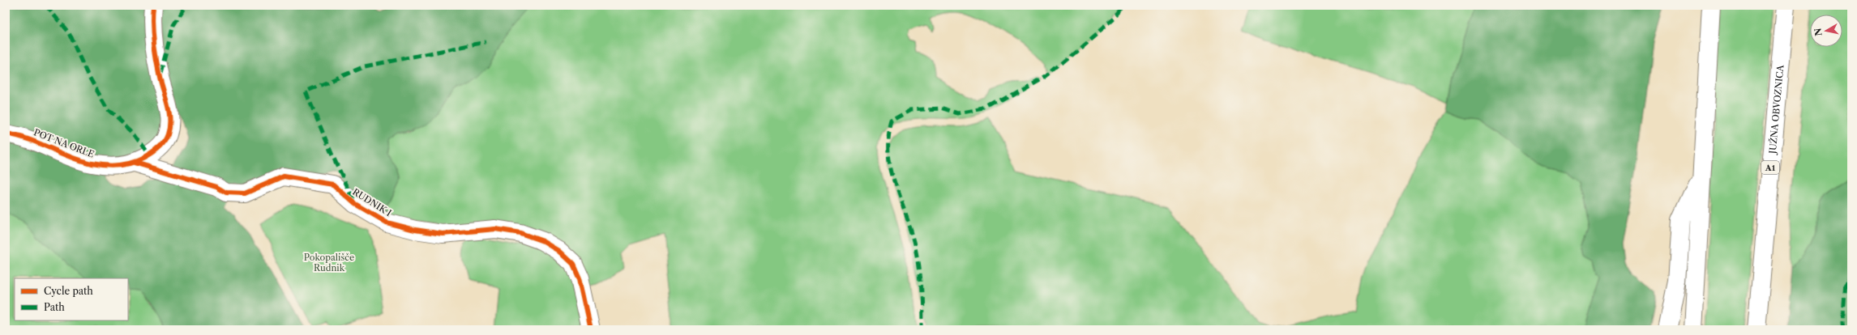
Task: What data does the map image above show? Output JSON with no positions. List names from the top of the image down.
{
  "streets": {
    "main road": [
      "JUŽNA OBVOZNICA",
      "POT NA ORLE",
      "A1",
      "RUDNIK I"
    ]
  },
  "crossings": [
    ["POT NA ORLE", "RUDNIK I"]
  ],
  "parks": ["Pokopališče Rudnik"],
  "legend": ["Cycle path", "Path"],
  "north": "left"
}
